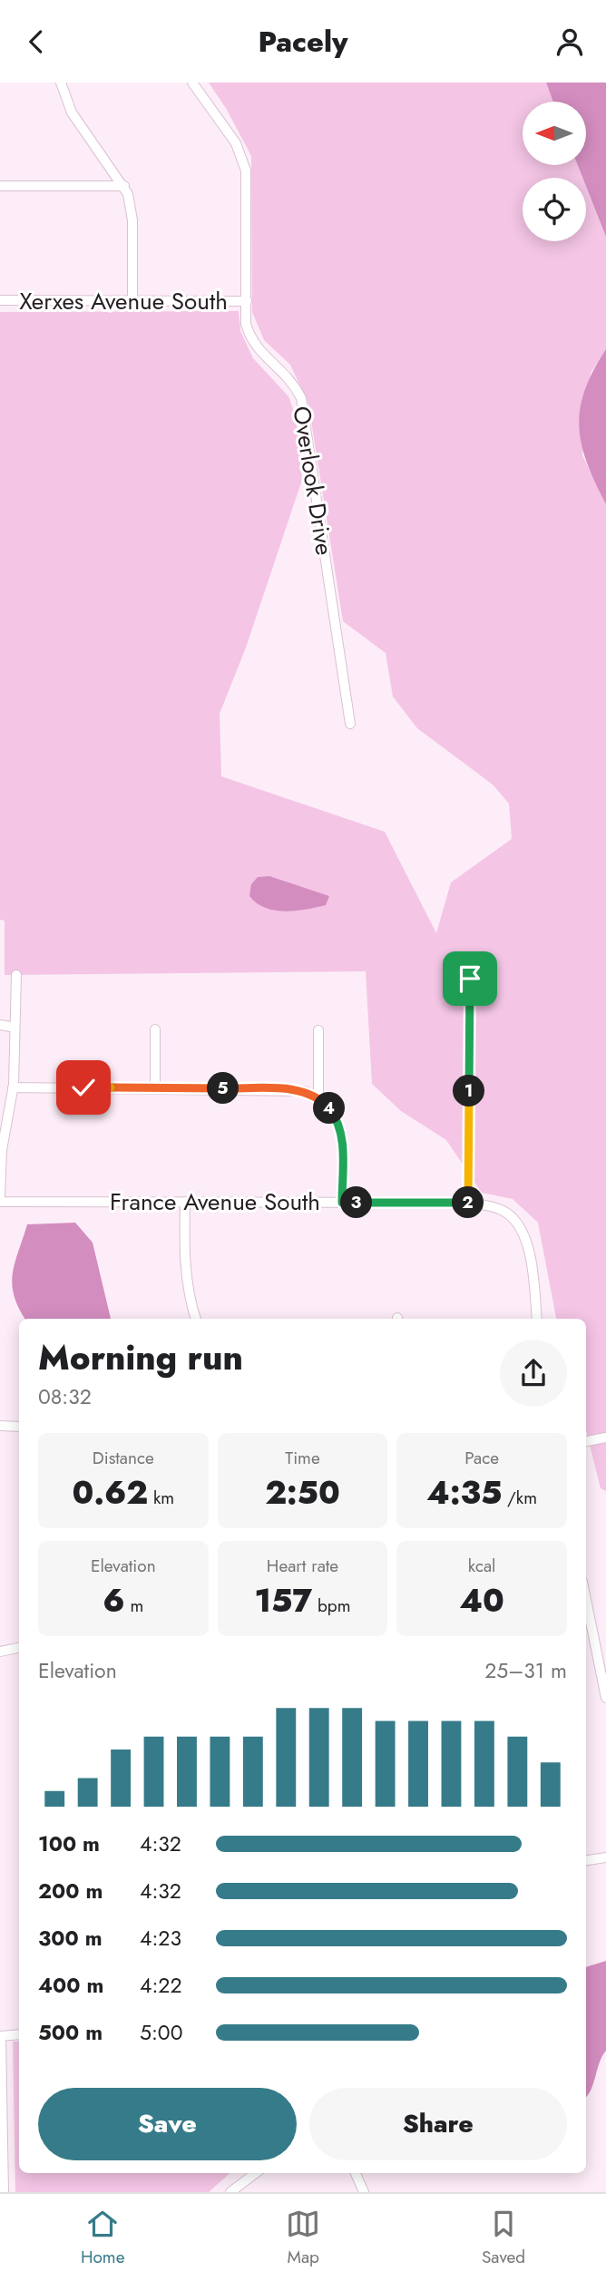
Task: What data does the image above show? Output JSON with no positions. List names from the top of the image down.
{
  "streets": {
    "street": ["Xerxes Avenue South", "Overlook Drive", "France Avenue South"]
  },
  "crossings": [
    ["Xerxes Avenue South", "Overlook Drive"]
  ],
  "north": "left",
  "page": {
    "header": "Pacely",
    "pins": [
      "5",
      "1",
      "4",
      "2",
      "3"
    ],
    "heading": ["Morning run", "08:32"],
    "stats": [
      ["Distance", "0.62 km"],
      ["Time", "2:50"],
      ["Pace", "4:35 /km"],
      ["Elevation", "6 m"],
      ["Heart rate", "157 bpm"],
      ["kcal", "40"]
    ],
    "chart": ["Elevation", "25–31 m"],
    "list": [
      {
        "name": "100 m",
        "note": "4:32"
      },
      {
        "name": "200 m",
        "note": "4:32"
      },
      {
        "name": "300 m",
        "note": "4:23"
      },
      {
        "name": "400 m",
        "note": "4:22"
      },
      {
        "name": "500 m",
        "note": "5:00"
      }
    ],
    "buttons": ["Save", "Share"],
    "tabs": ["Home", "Map", "Saved"]
  }
}
